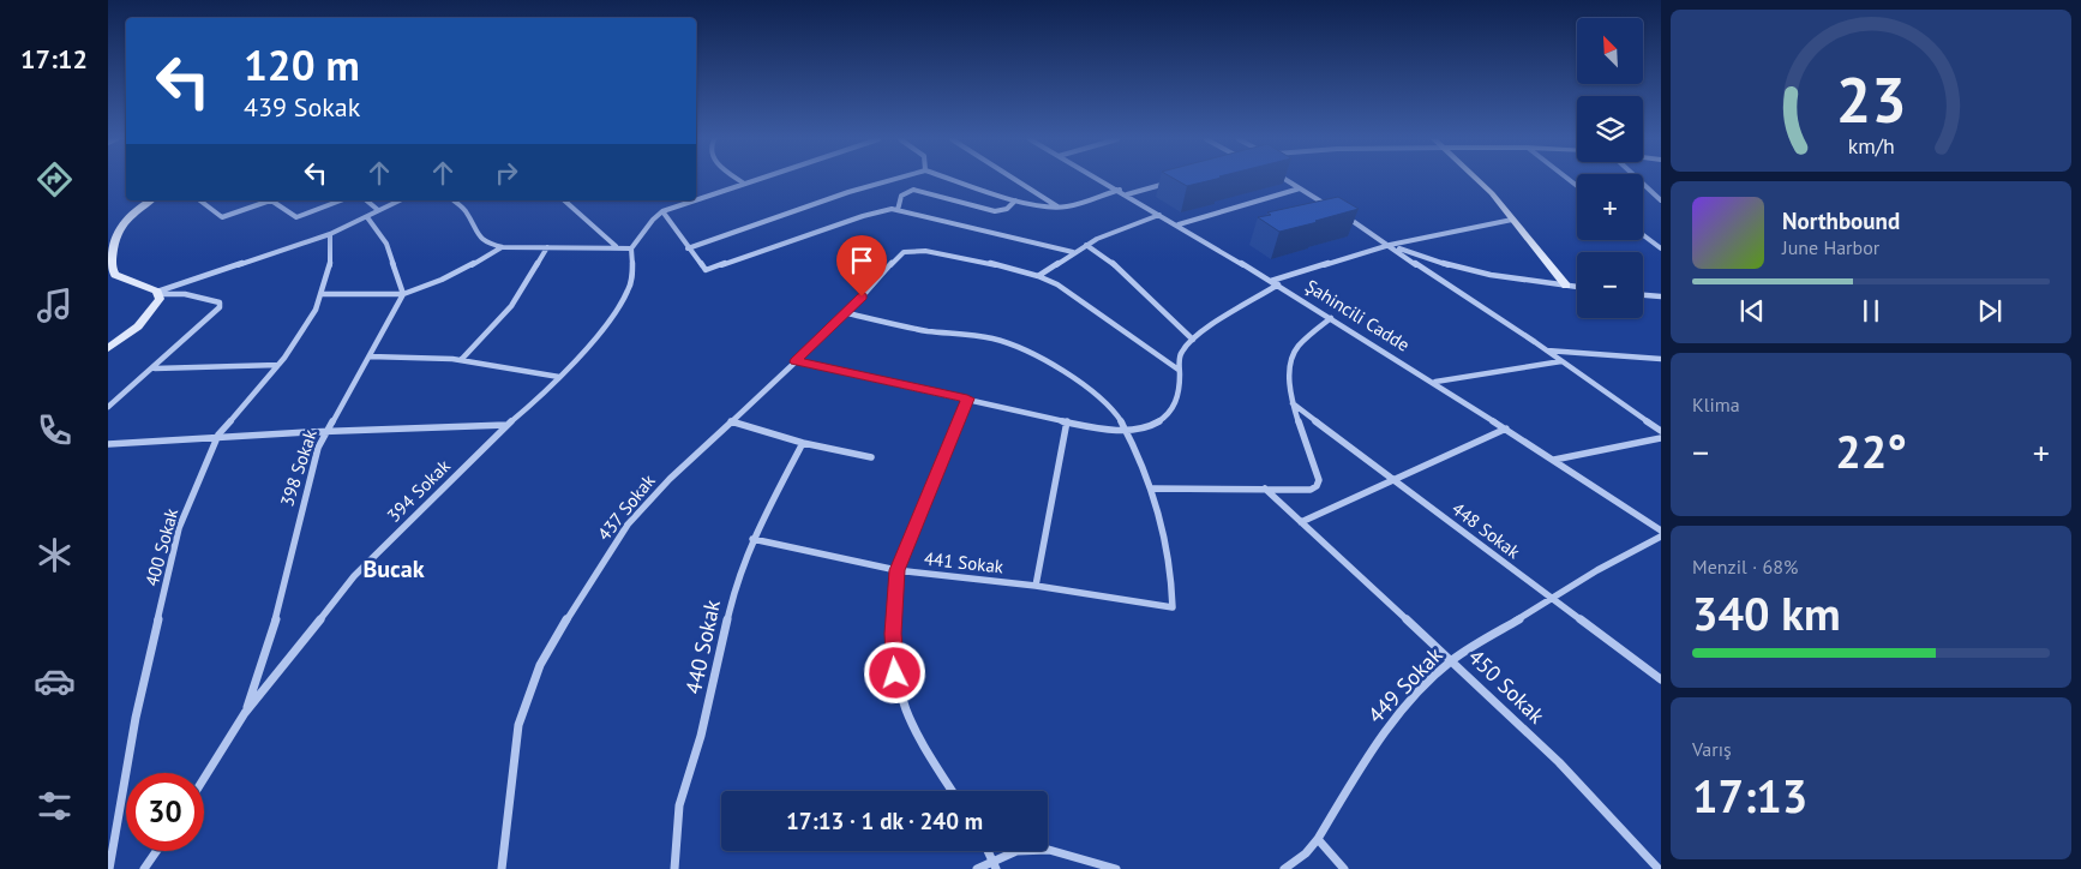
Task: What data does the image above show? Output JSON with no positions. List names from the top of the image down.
{
  "streets": {
    "street": [
      "Şahincili Cadde",
      "398 Sokak",
      "394 Sokak",
      "437 Sokak",
      "448 Sokak",
      "400 Sokak",
      "441 Sokak",
      "440 Sokak",
      "449 Sokak",
      "450 Sokak"
    ]
  },
  "crossings": [
    ["398 Sokak", "394 Sokak"],
    ["448 Sokak", "449 Sokak"],
    ["441 Sokak", "440 Sokak"],
    ["449 Sokak", "450 Sokak"]
  ],
  "districts": ["Bucak"],
  "north": "top left",
  "page": {
    "tabs": "17:12",
    "map_buttons": ["+", "−"],
    "turn": ["120 m", "439 Sokak"],
    "song": ["Northbound", "June Harbor"],
    "tile": [
      "Klima",
      ["Menzil · 68%", "340 km"],
      ["Varış", "17:13"]
    ],
    "heat": ["−", "22°", "+"],
    "limit": "30",
    "trip": "17:13 · 1 dk · 240 m",
    "gauge": ["23", "km/h"]
  }
}
